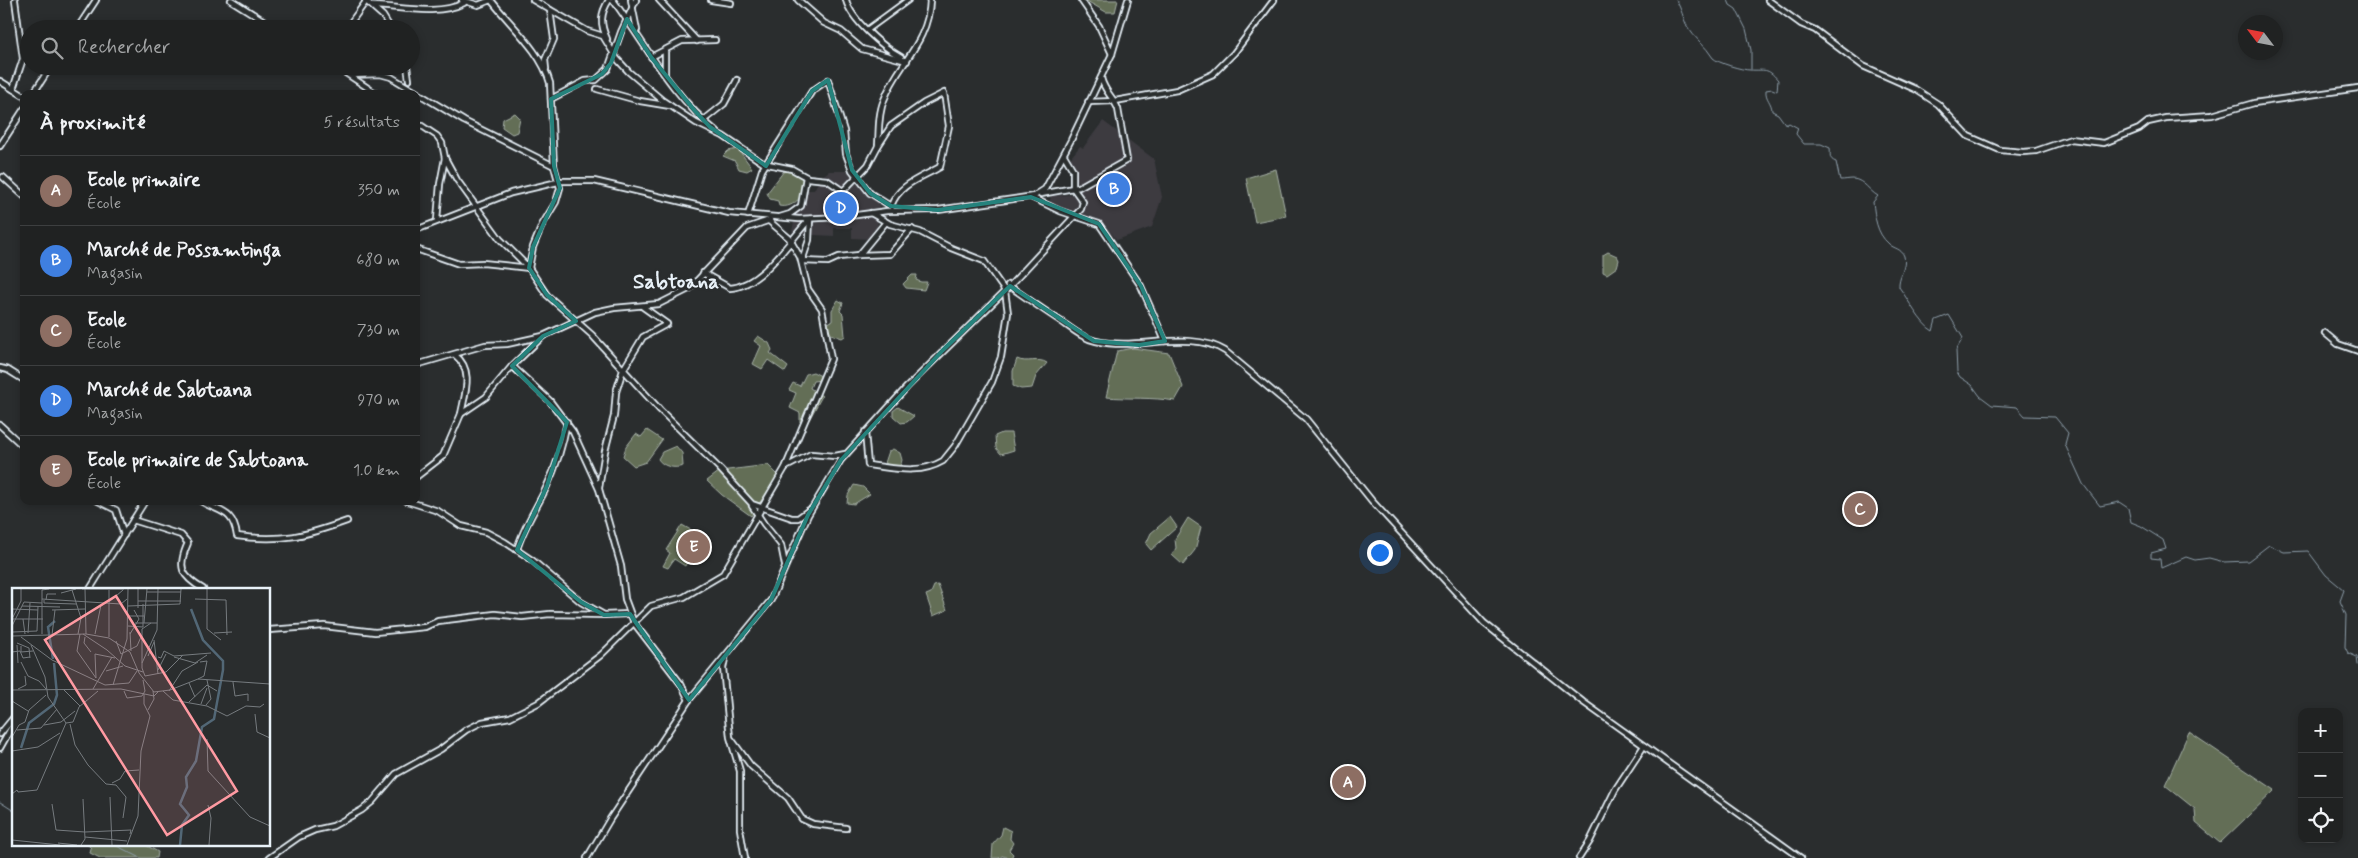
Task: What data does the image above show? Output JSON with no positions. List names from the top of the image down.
{
  "districts": ["Sabtoana"],
  "north": "top left",
  "page": {
    "search": "Rechercher",
    "heading": ["À proximité", "5 résultats"],
    "list": [
      {
        "mark": "A",
        "name": "Ecole primaire",
        "note": "École",
        "value": "350 m"
      },
      {
        "mark": "B",
        "name": "Marché de Possamtinga",
        "note": "Magasin",
        "value": "680 m"
      },
      {
        "mark": "C",
        "name": "Ecole",
        "note": "École",
        "value": "730 m"
      },
      {
        "mark": "D",
        "name": "Marché de Sabtoana",
        "note": "Magasin",
        "value": "970 m"
      },
      {
        "mark": "E",
        "name": "Ecole primaire de Sabtoana",
        "note": "École",
        "value": "1.0 km"
      }
    ],
    "pins": [
      "B",
      "D",
      "C",
      "E",
      "A"
    ],
    "map_buttons": ["+", "−"]
  }
}
